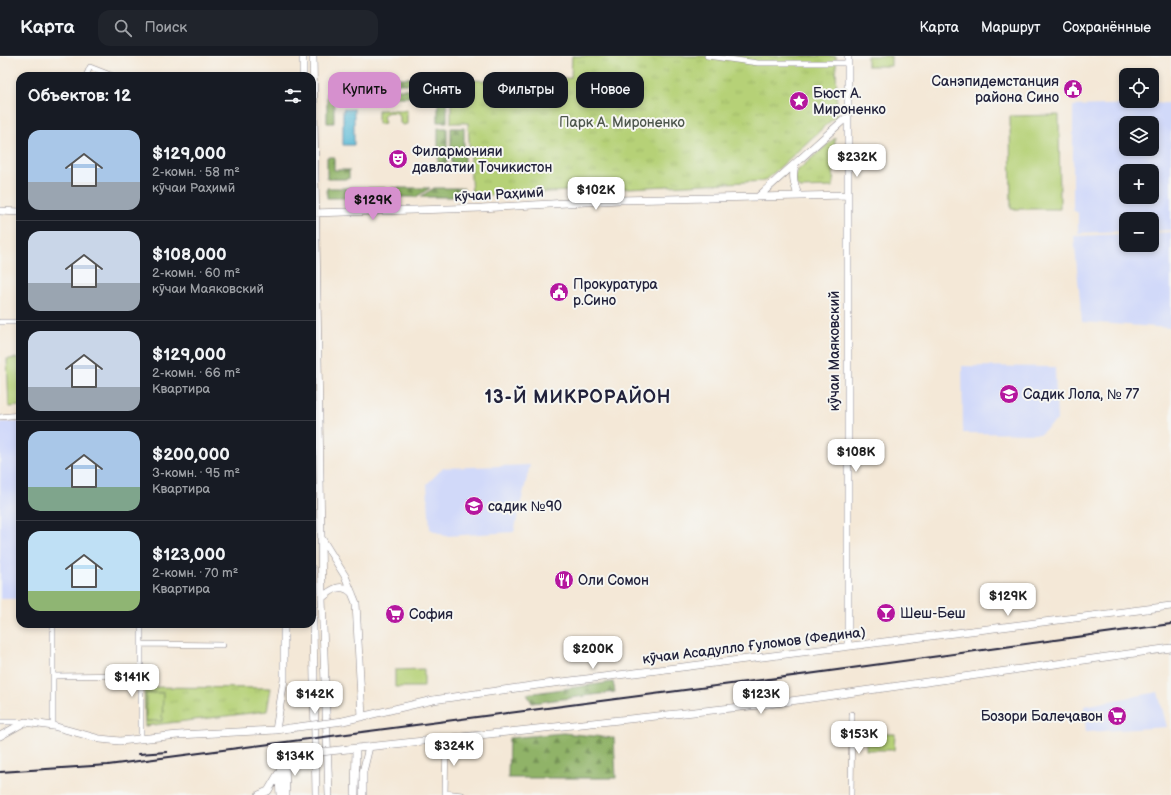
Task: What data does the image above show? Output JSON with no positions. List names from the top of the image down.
{
  "streets": {
    "street": ["кӯчаи Раҳимӣ", "кӯчаи Маяковский", "кӯчаи Асадулло Ғуломов (Федина)"]
  },
  "crossings": [
    ["кӯчаи Раҳимӣ", "кӯчаи Маяковский"],
    ["кӯчаи Маяковский", "кӯчаи Асадулло Ғуломов (Федина)"]
  ],
  "districts": ["13-Й МИКРОРАЙОН"],
  "parks": ["Парк А. Мироненко"],
  "places": {
    "public building": ["Санэпидемстанция района Сино", "Прокуратура р.Сино"],
    "place": ["Бюст А. Мироненко"],
    "theatre": ["Филармонияи давлатии Точикистон"],
    "school or university": ["Садик Лола, № 77", "садик №90"],
    "restaurant": ["Оли Сомон"],
    "bar": ["Шеш-Беш"],
    "supermarket": ["София", "Бозори Балеҷавон"]
  },
  "page": {
    "header": "Карта",
    "search": "Поиск",
    "nav": ["Карта", "Маршрут", "Сохранённые"],
    "map_buttons": ["+", "−"],
    "chip": [
      "Купить",
      "Снять",
      "Фильтры",
      "Новое"
    ],
    "heading": "Объектов: 12",
    "list": [
      {
        "name": "$129,000",
        "note": "2-комн. · 58 m² · кӯчаи Раҳимӣ"
      },
      {
        "name": "$108,000",
        "note": "2-комн. · 60 m² · кӯчаи Маяковский"
      },
      {
        "name": "$129,000",
        "note": "2-комн. · 66 m² · Квартира"
      },
      {
        "name": "$200,000",
        "note": "3-комн. · 95 m² · Квартира"
      },
      {
        "name": "$123,000",
        "note": "2-комн. · 70 m² · Квартира"
      }
    ],
    "price": [
      "$232K",
      "$102K",
      "$129K",
      "$108K",
      "$129K",
      "$200K",
      "$141K",
      "$142K",
      "$123K",
      "$153K",
      "$324K",
      "$134K"
    ]
  }
}
